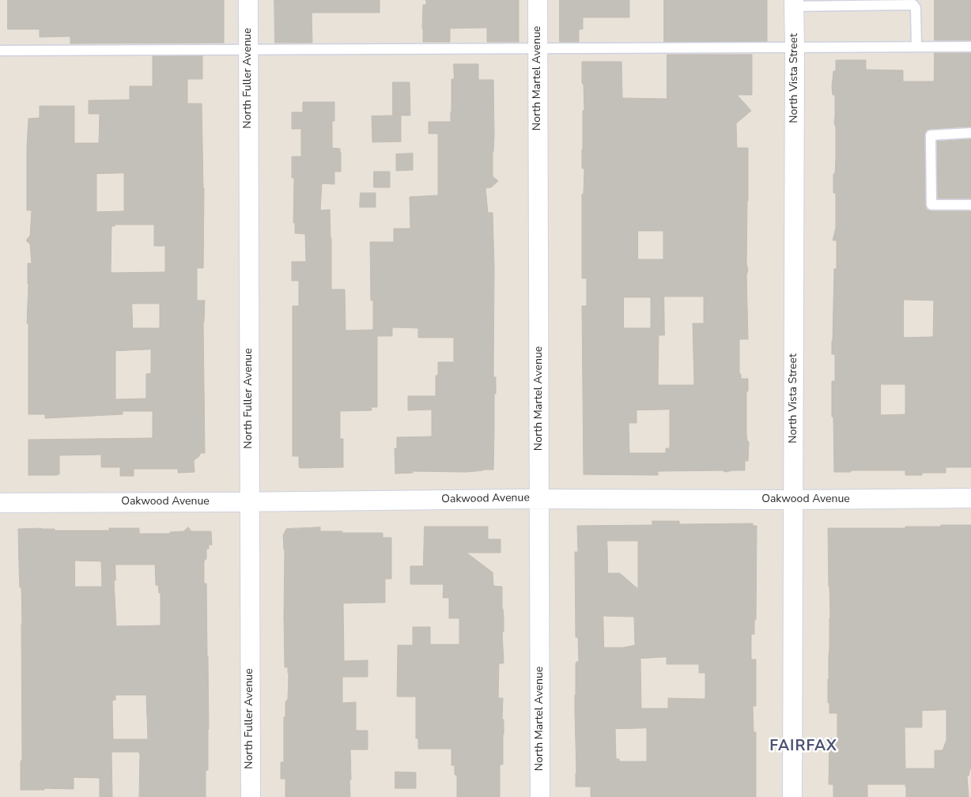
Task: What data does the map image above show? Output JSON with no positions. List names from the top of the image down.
{
  "streets": {
    "street": [
      "North Fuller Avenue",
      "North Martel Avenue",
      "North Vista Street",
      "Oakwood Avenue"
    ]
  },
  "crossings": [
    ["North Fuller Avenue", "Oakwood Avenue"],
    ["North Martel Avenue", "Oakwood Avenue"],
    ["North Vista Street", "Oakwood Avenue"]
  ],
  "districts": ["FAIRFAX"]
}
